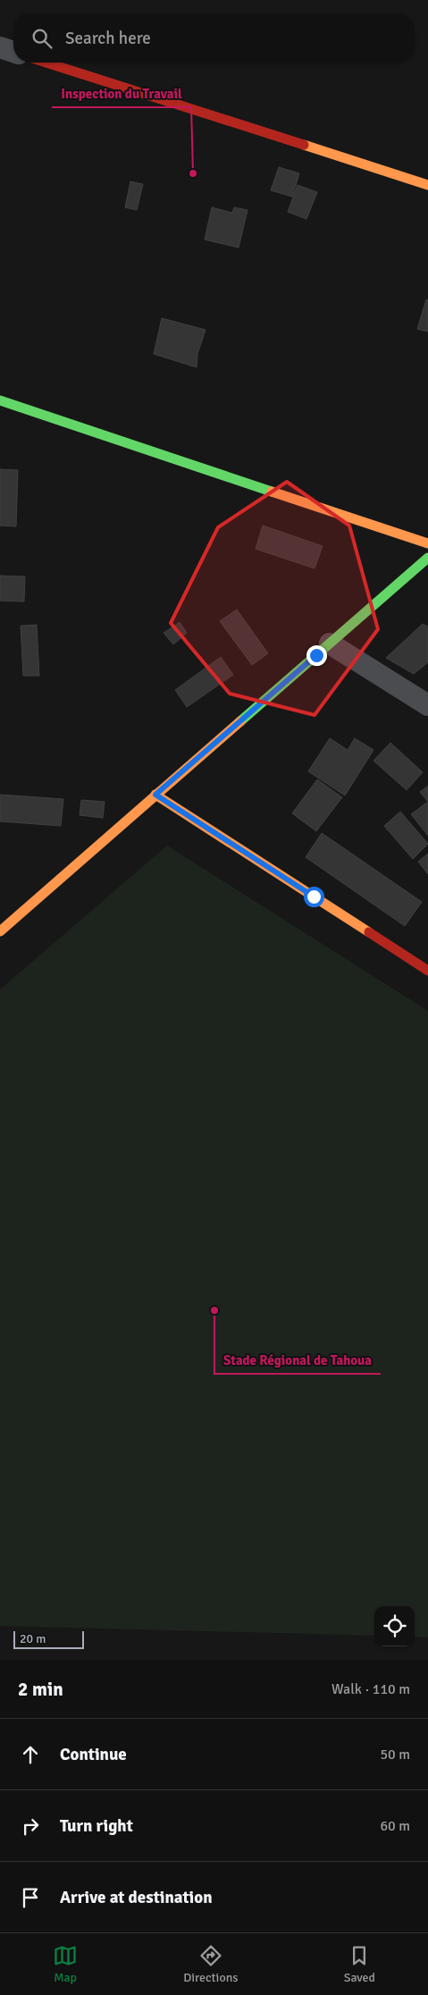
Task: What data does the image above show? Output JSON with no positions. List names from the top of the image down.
{
  "places": ["Inspection du Travail", "Stade Régional de Tahoua"],
  "scale_bar": "20 m",
  "page": {
    "search": "Search here",
    "scale": "20 m",
    "heading": ["2 min", "Walk · 110 m"],
    "list": [
      ["Continue", "50 m"],
      ["Turn right", "60 m"],
      "Arrive at destination"
    ],
    "nav": ["Map", "Directions", "Saved"]
  }
}
